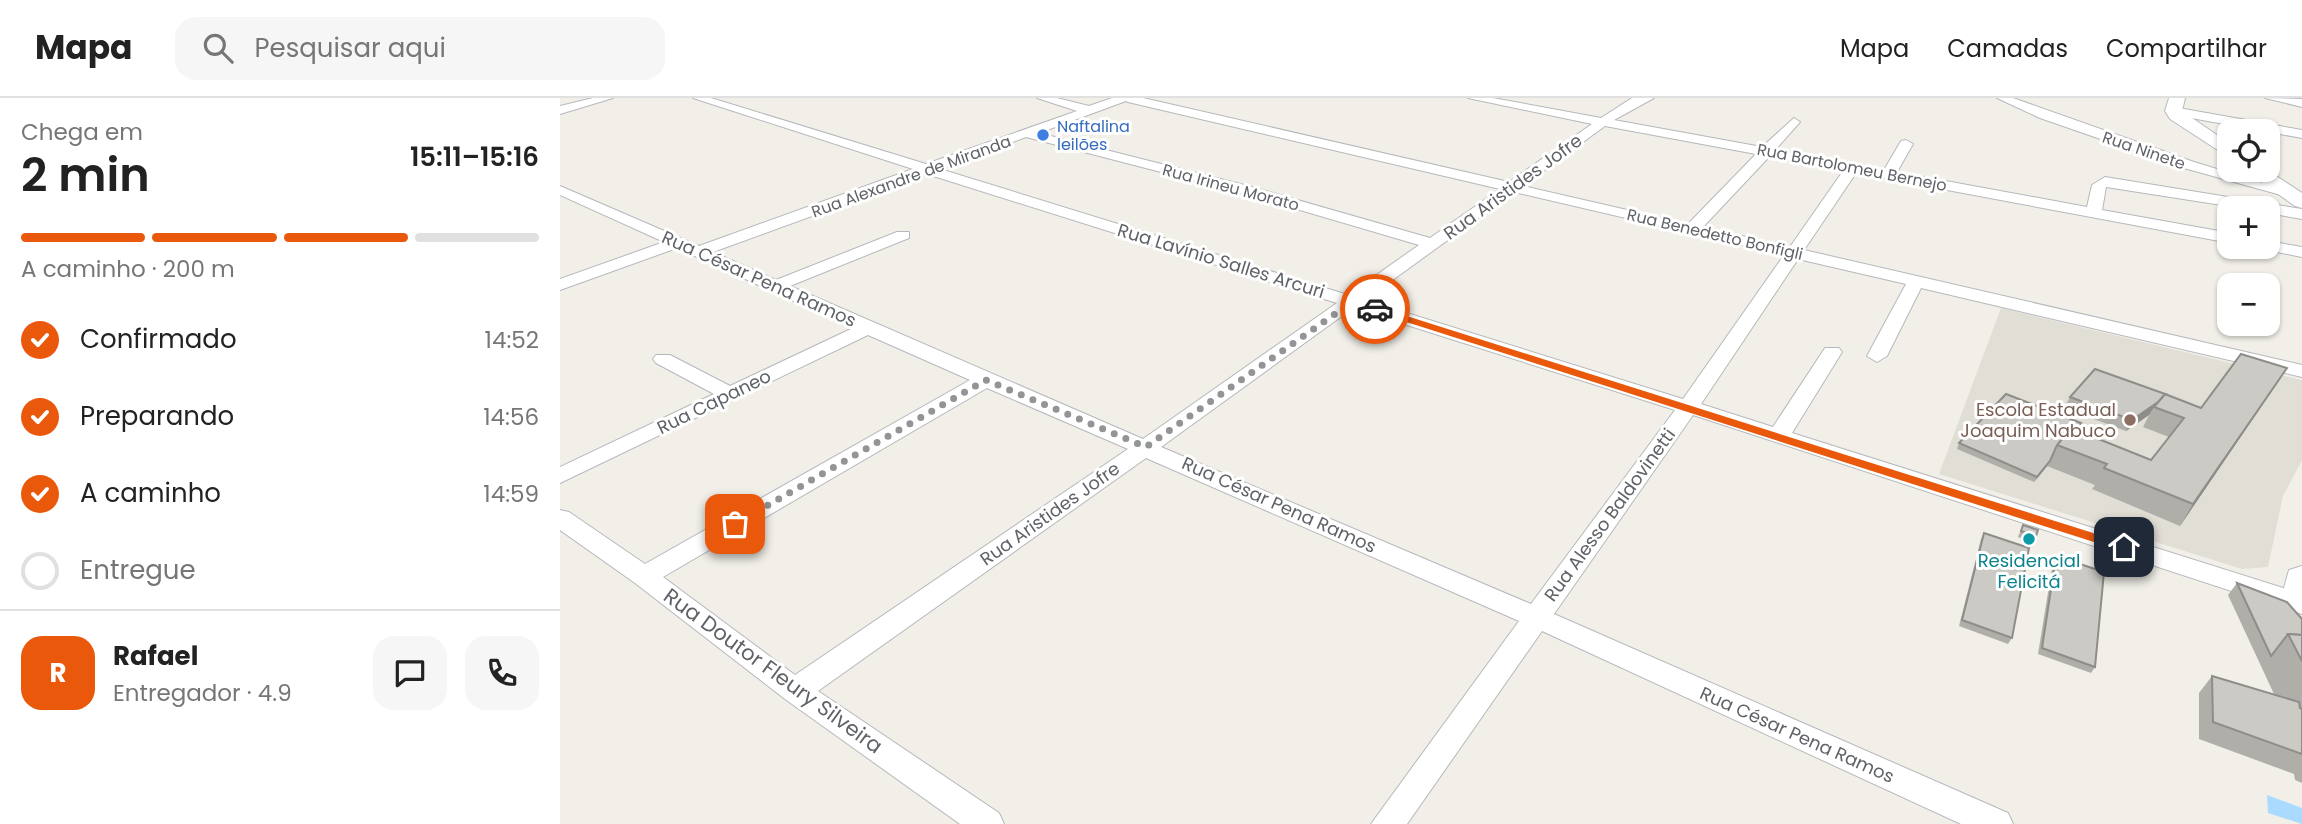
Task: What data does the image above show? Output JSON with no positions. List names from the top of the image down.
{
  "streets": {
    "street": [
      "Rua Ninete",
      "Rua Bartolomeu Bernejo",
      "Rua Alexandre de Miranda",
      "Rua Irineu Morato",
      "Rua Aristides Jofre",
      "Rua Benedetto Bonfigli",
      "Rua Lavínio Salles Arcuri",
      "Rua César Pena Ramos",
      "Rua Capaneo",
      "Rua Alesso Baldovinetti",
      "Rua Doutor Fleury Silveira"
    ]
  },
  "crossings": [
    ["Rua Bartolomeu Bernejo", "Rua Aristides Jofre"],
    ["Rua Bartolomeu Bernejo", "Rua Alesso Baldovinetti"],
    ["Rua Alexandre de Miranda", "Rua Irineu Morato"],
    ["Rua Alexandre de Miranda", "Rua Lavínio Salles Arcuri"],
    ["Rua Alexandre de Miranda", "Rua César Pena Ramos"],
    ["Rua Irineu Morato", "Rua Aristides Jofre"],
    ["Rua Aristides Jofre", "Rua Benedetto Bonfigli"],
    ["Rua Aristides Jofre", "Rua Lavínio Salles Arcuri"],
    ["Rua Aristides Jofre", "Rua César Pena Ramos"],
    ["Rua Aristides Jofre", "Rua Doutor Fleury Silveira"],
    ["Rua Benedetto Bonfigli", "Rua Alesso Baldovinetti"],
    ["Rua Lavínio Salles Arcuri", "Rua Alesso Baldovinetti"],
    ["Rua César Pena Ramos", "Rua Capaneo"],
    ["Rua César Pena Ramos", "Rua Alesso Baldovinetti"]
  ],
  "places": ["Naftalina leilões", "Escola Estadual Joaquim Nabuco", "Residencial Felicitá"],
  "page": {
    "header": "Mapa",
    "search": "Pesquisar aqui",
    "nav": ["Mapa", "Camadas", "Compartilhar"],
    "heading": ["2 min", "Chega em", "15:11–15:16"],
    "panel": ["Rafael", "Entregador · 4.9"],
    "map_buttons": ["+", "−"],
    "bar": "A caminho · 200 m",
    "list": [
      ["Confirmado", "14:52"],
      ["Preparando", "14:56"],
      ["A caminho", "14:59"],
      "Entregue"
    ],
    "round": "R"
  }
}
